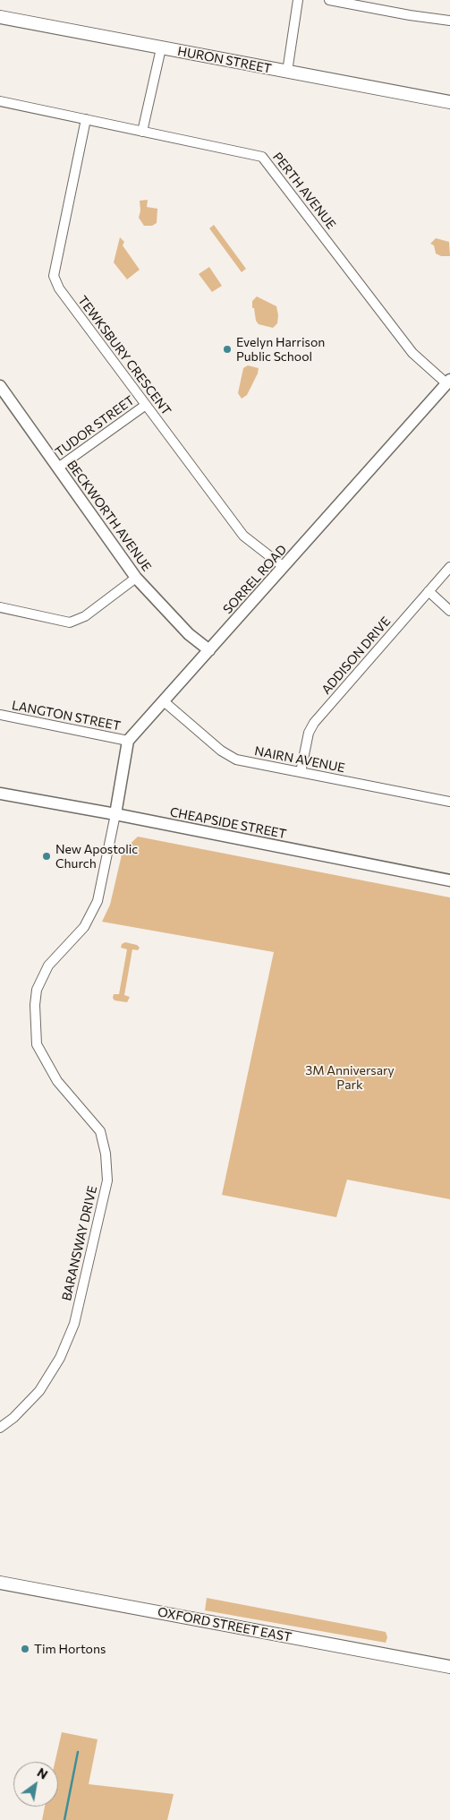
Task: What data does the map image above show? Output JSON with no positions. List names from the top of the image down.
{
  "streets": {
    "main road": ["HURON STREET", "OXFORD STREET EAST"],
    "street": [
      "PERTH AVENUE",
      "TEWKSBURY CRESCENT",
      "TUDOR STREET",
      "BECKWORTH AVENUE",
      "SORREL ROAD",
      "ADDISON DRIVE",
      "LANGTON STREET",
      "NAIRN AVENUE",
      "CHEAPSIDE STREET",
      "BARANSWAY DRIVE"
    ]
  },
  "crossings": [
    ["PERTH AVENUE", "TEWKSBURY CRESCENT"],
    ["PERTH AVENUE", "SORREL ROAD"],
    ["TEWKSBURY CRESCENT", "TUDOR STREET"],
    ["TEWKSBURY CRESCENT", "SORREL ROAD"],
    ["TUDOR STREET", "BECKWORTH AVENUE"],
    ["BECKWORTH AVENUE", "SORREL ROAD"],
    ["SORREL ROAD", "LANGTON STREET"],
    ["SORREL ROAD", "NAIRN AVENUE"],
    ["ADDISON DRIVE", "NAIRN AVENUE"],
    ["CHEAPSIDE STREET", "BARANSWAY DRIVE"]
  ],
  "parks": ["3M Anniversary Park"],
  "places": ["Evelyn Harrison Public School", "New Apostolic Church", "Tim Hortons"],
  "north": "top right"
}
